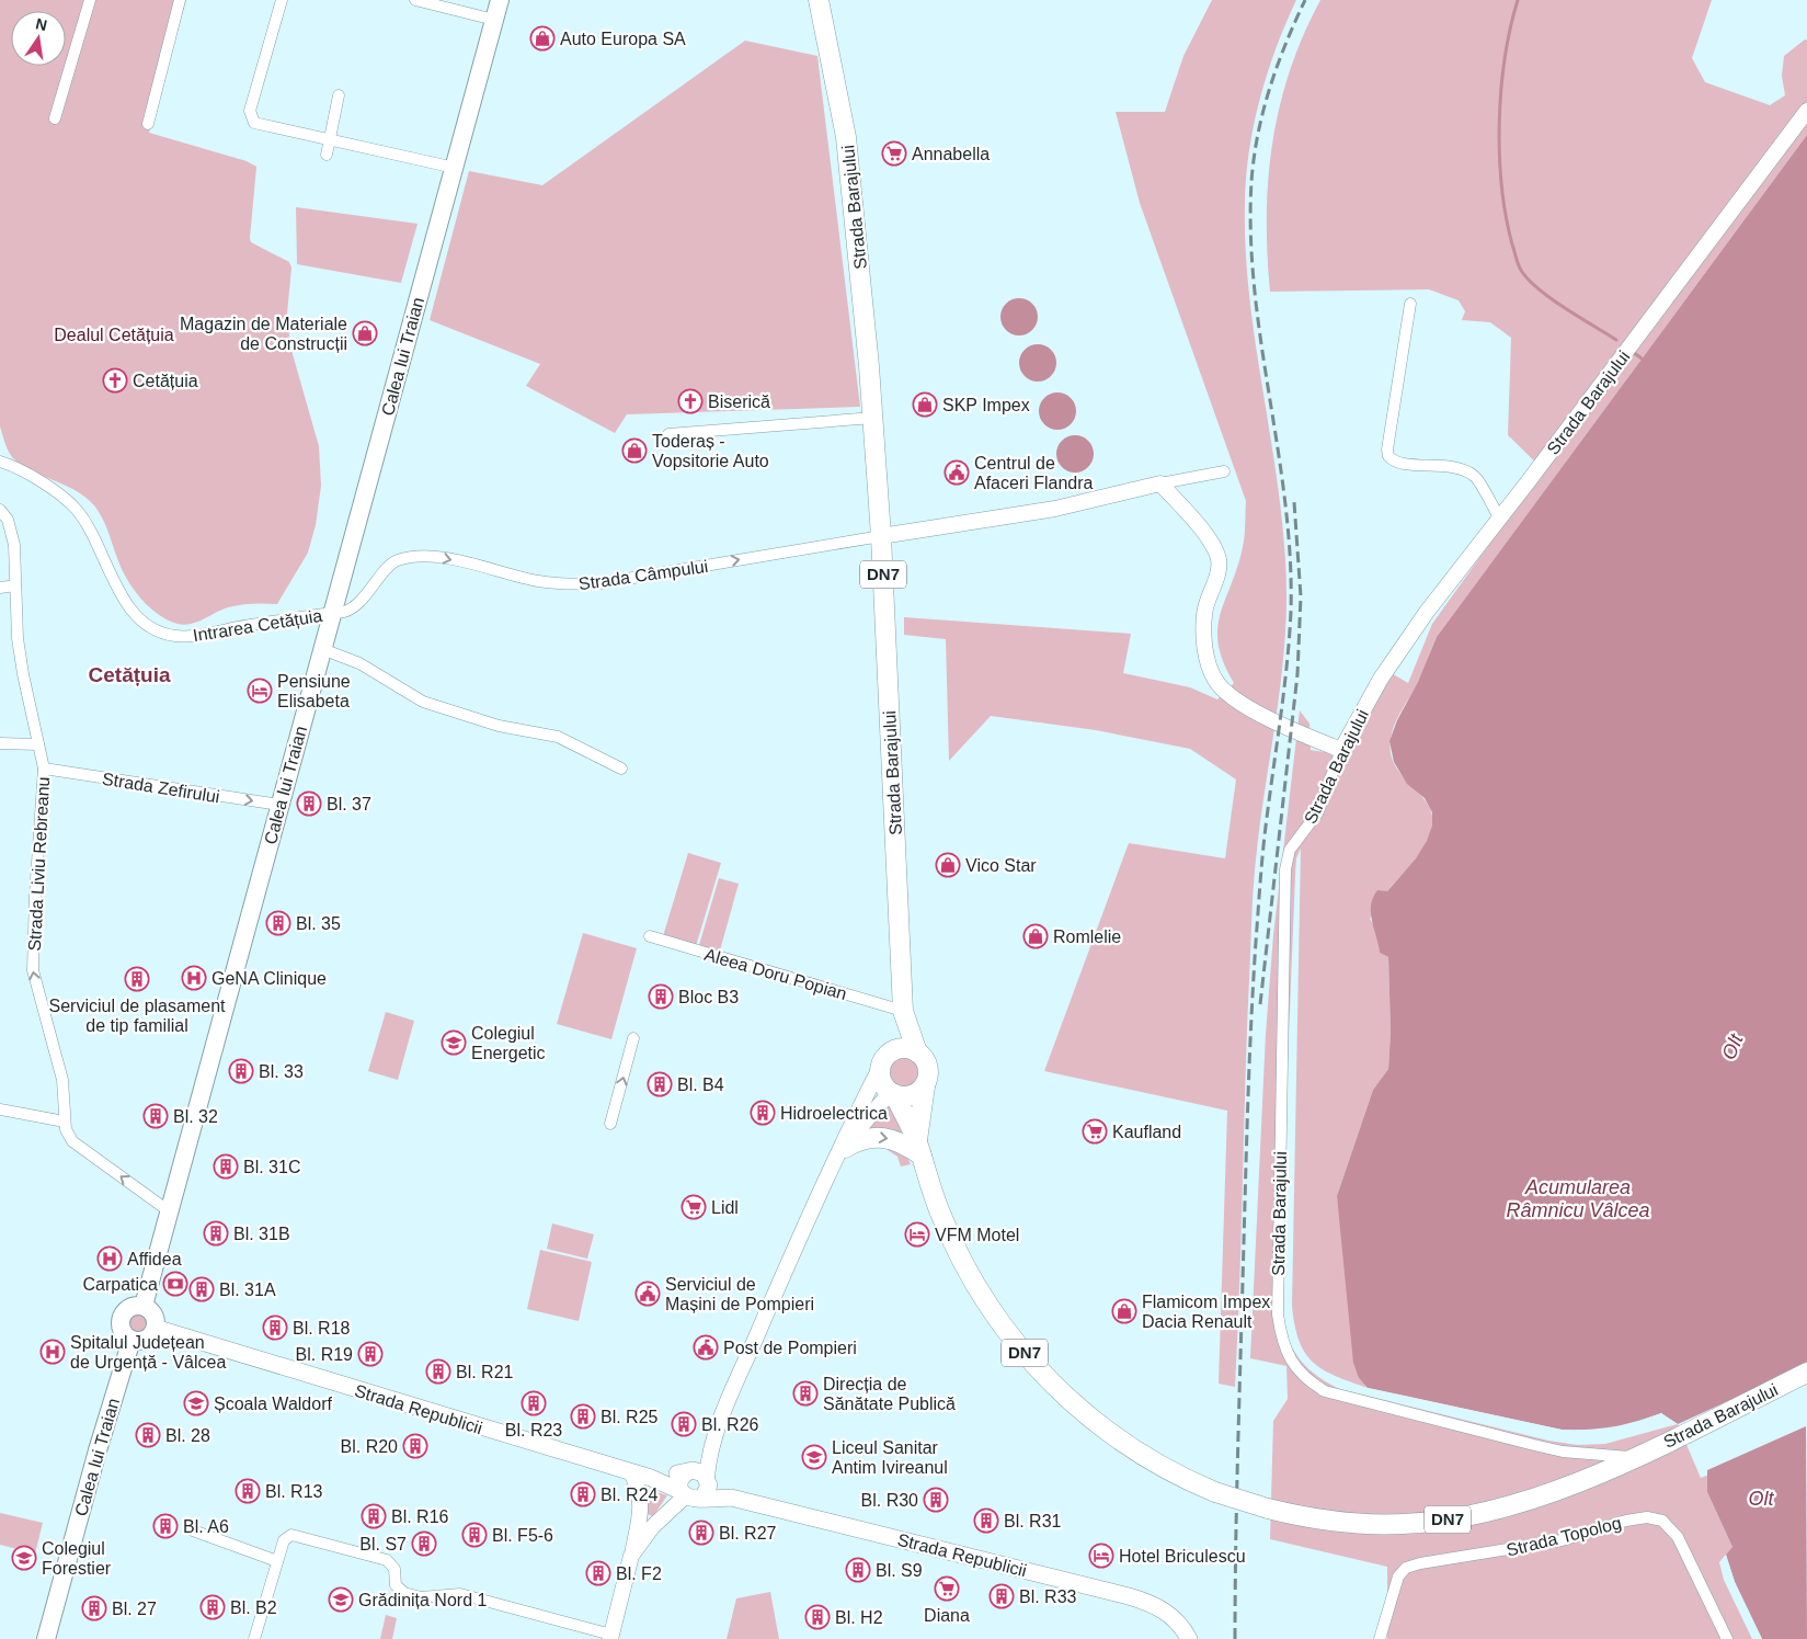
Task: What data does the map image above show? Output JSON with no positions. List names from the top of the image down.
{
  "streets": {
    "highway": ["Strada Barajului", "DN7"],
    "main road": ["Calea lui Traian", "Strada Republicii"],
    "street": [
      "Strada Câmpului",
      "Intrarea Cetățuia",
      "Strada Zefirului",
      "Strada Liviu Rebreanu",
      "Aleea Doru Popian",
      "Strada Topolog"
    ]
  },
  "crossings": [
    ["Strada Barajului", "Strada Câmpului"],
    ["Strada Barajului", "DN7"],
    ["Strada Barajului", "Aleea Doru Popian"],
    ["Calea lui Traian", "Strada Câmpului"],
    ["Calea lui Traian", "Intrarea Cetățuia"],
    ["Calea lui Traian", "Strada Zefirului"],
    ["Calea lui Traian", "Strada Liviu Rebreanu"],
    ["Calea lui Traian", "Strada Republicii"],
    ["Strada Câmpului", "Intrarea Cetățuia"],
    ["Strada Zefirului", "Strada Liviu Rebreanu"]
  ],
  "one_way": ["Strada Câmpului", "Strada Zefirului", "Strada Liviu Rebreanu"],
  "districts": ["Cetățuia"],
  "water": ["Olt", "Acumularea Râmnicu Vâlcea"],
  "parks": ["Dealul Cetățuia"],
  "places": {
    "shop": [
      "Auto Europa SA",
      "Magazin de Materiale de Construcții",
      "SKP Impex",
      "Toderaș - Vopsitorie Auto",
      "Vico Star",
      "Romlelie",
      "Flamicom Impex Dacia Renault"
    ],
    "supermarket": [
      "Annabella",
      "Kaufland",
      "Lidl",
      "Diana"
    ],
    "church": ["Cetățuia", "Biserică"],
    "public building": ["Centrul de Afaceri Flandra", "Serviciul de Mașini de Pompieri", "Post de Pompieri"],
    "hotel": ["Pensiune Elisabeta", "VFM Motel", "Hotel Briculescu"],
    "building": [
      "Bl. 37",
      "Bl. 35",
      "Serviciul de plasament de tip familial",
      "Bloc B3",
      "Bl. 33",
      "Bl. B4",
      "Hidroelectrica",
      "Bl. 32",
      "Bl. 31C",
      "Bl. 31B",
      "Bl. 31A",
      "Bl. R18",
      "Bl. R19",
      "Bl. R21",
      "Direcția de Sănătate Publică",
      "Bl. R23",
      "Bl. R25",
      "Bl. R26",
      "Bl. 28",
      "Bl. R20",
      "Bl. R13",
      "Bl. R24",
      "Bl. R30",
      "Bl. R16",
      "Bl. R31",
      "Bl. A6",
      "Bl. R27",
      "Bl. F5-6",
      "Bl. S7",
      "Bl. S9",
      "Bl. F2",
      "Bl. R33",
      "Bl. B2",
      "Bl. 27",
      "Bl. H2"
    ],
    "hospital": ["GeNA Clinique", "Affidea", "Spitalul Județean de Urgență - Vâlcea"],
    "school or university": [
      "Colegiul Energetic",
      "Școala Waldorf",
      "Liceul Sanitar Antim Ivireanul",
      "Colegiul Forestier",
      "Grădinița Nord 1"
    ],
    "bank": ["Carpatica"]
  },
  "north": "top"
}
